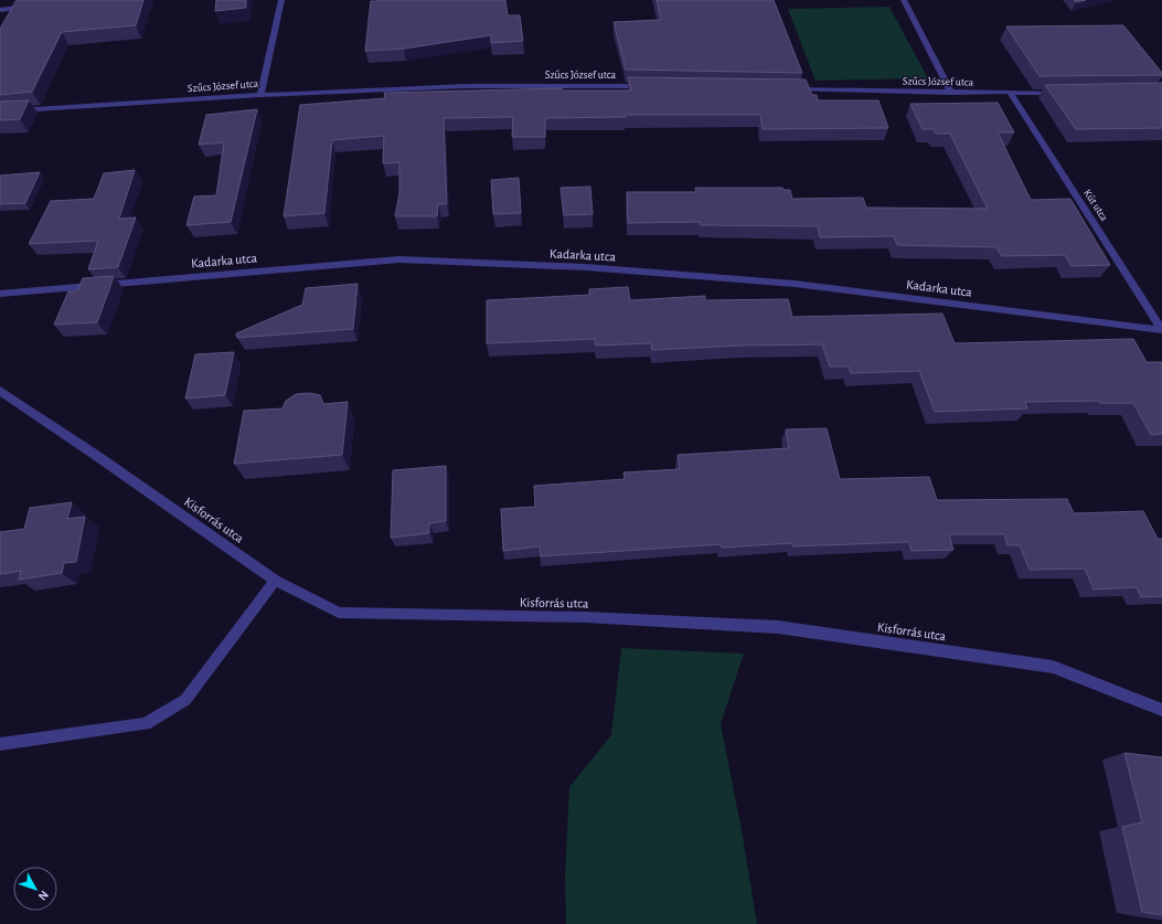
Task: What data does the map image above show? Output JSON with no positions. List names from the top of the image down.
{
  "streets": {
    "street": [
      "Szűcs József utca",
      "Kút utca",
      "Kadarka utca",
      "Kisforrás utca"
    ]
  },
  "crossings": [
    ["Szűcs József utca", "Kút utca"],
    ["Kút utca", "Kadarka utca"]
  ],
  "north": "bottom right"
}
